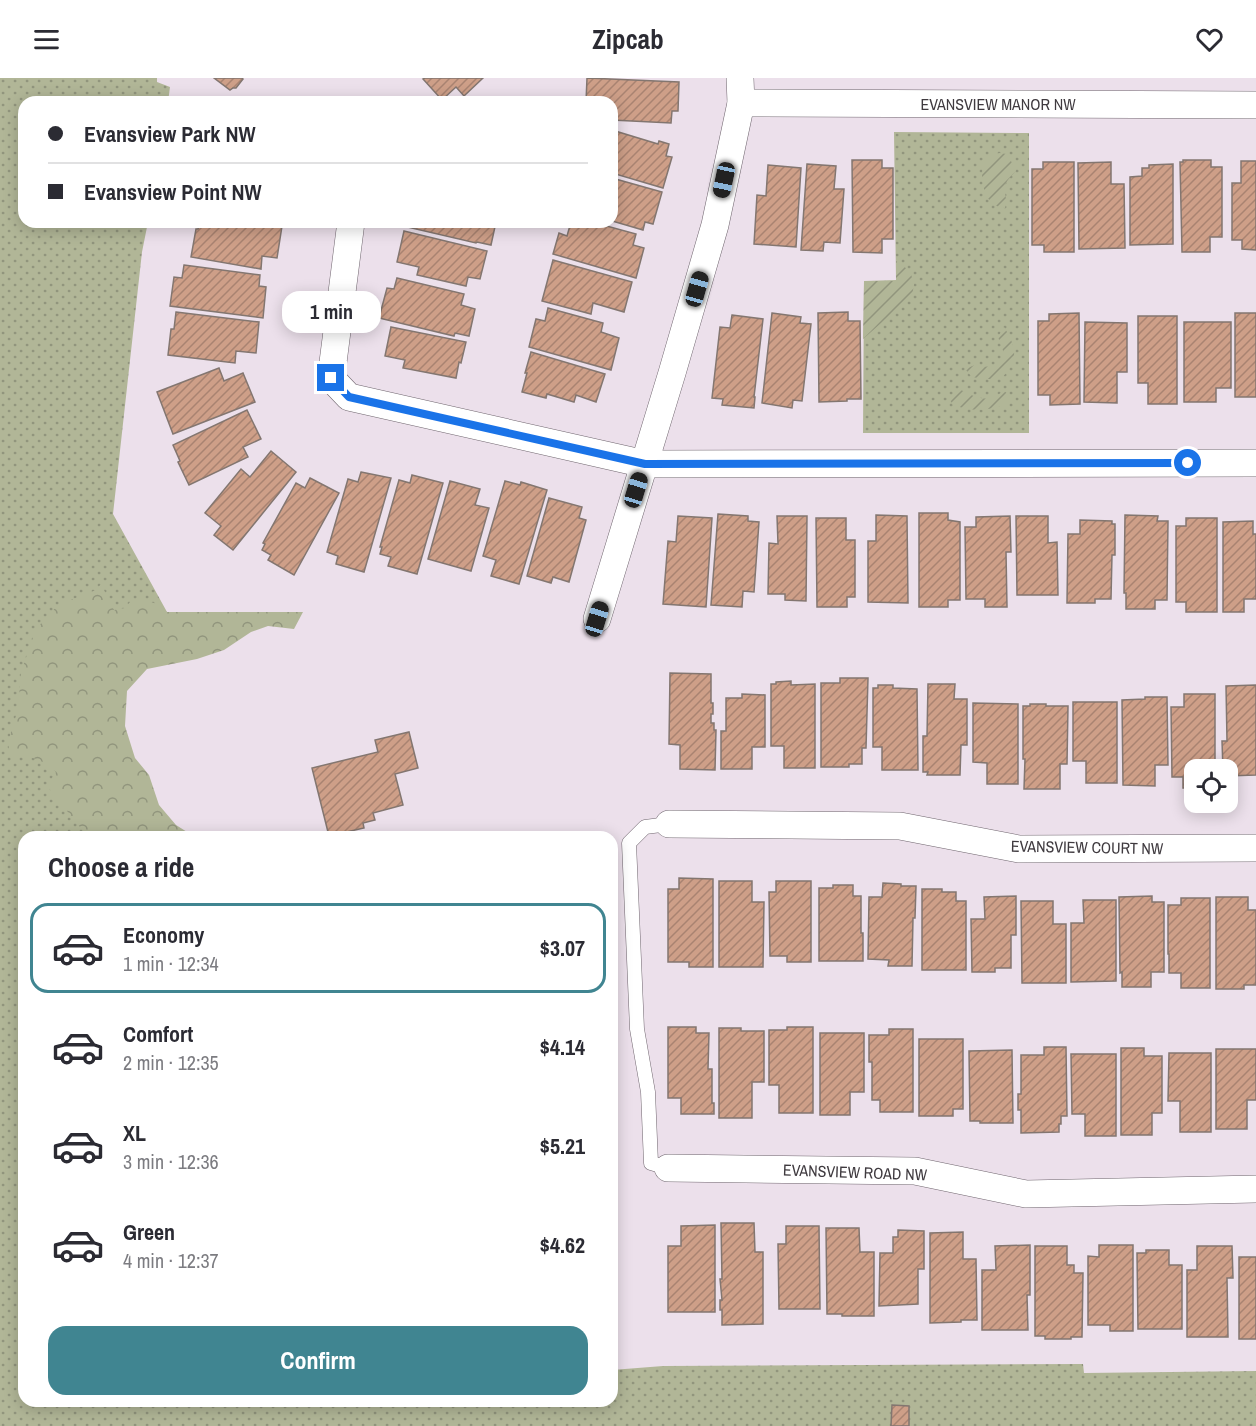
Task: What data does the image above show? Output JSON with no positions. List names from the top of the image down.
{
  "streets": {
    "street": ["EVANSVIEW MANOR NW", "EVANSVIEW COURT NW", "EVANSVIEW ROAD NW"]
  },
  "page": {
    "header": "Zipcab",
    "banner": ["Evansview Park NW", "Evansview Point NW"],
    "bubble": "1 min",
    "heading": "Choose a ride",
    "list": [
      {
        "name": "Economy",
        "note": "1 min · 12:34",
        "value": "$3.07"
      },
      {
        "name": "Comfort",
        "note": "2 min · 12:35",
        "value": "$4.14"
      },
      {
        "name": "XL",
        "note": "3 min · 12:36",
        "value": "$5.21"
      },
      {
        "name": "Green",
        "note": "4 min · 12:37",
        "value": "$4.62"
      }
    ],
    "buttons": "Confirm"
  }
}
